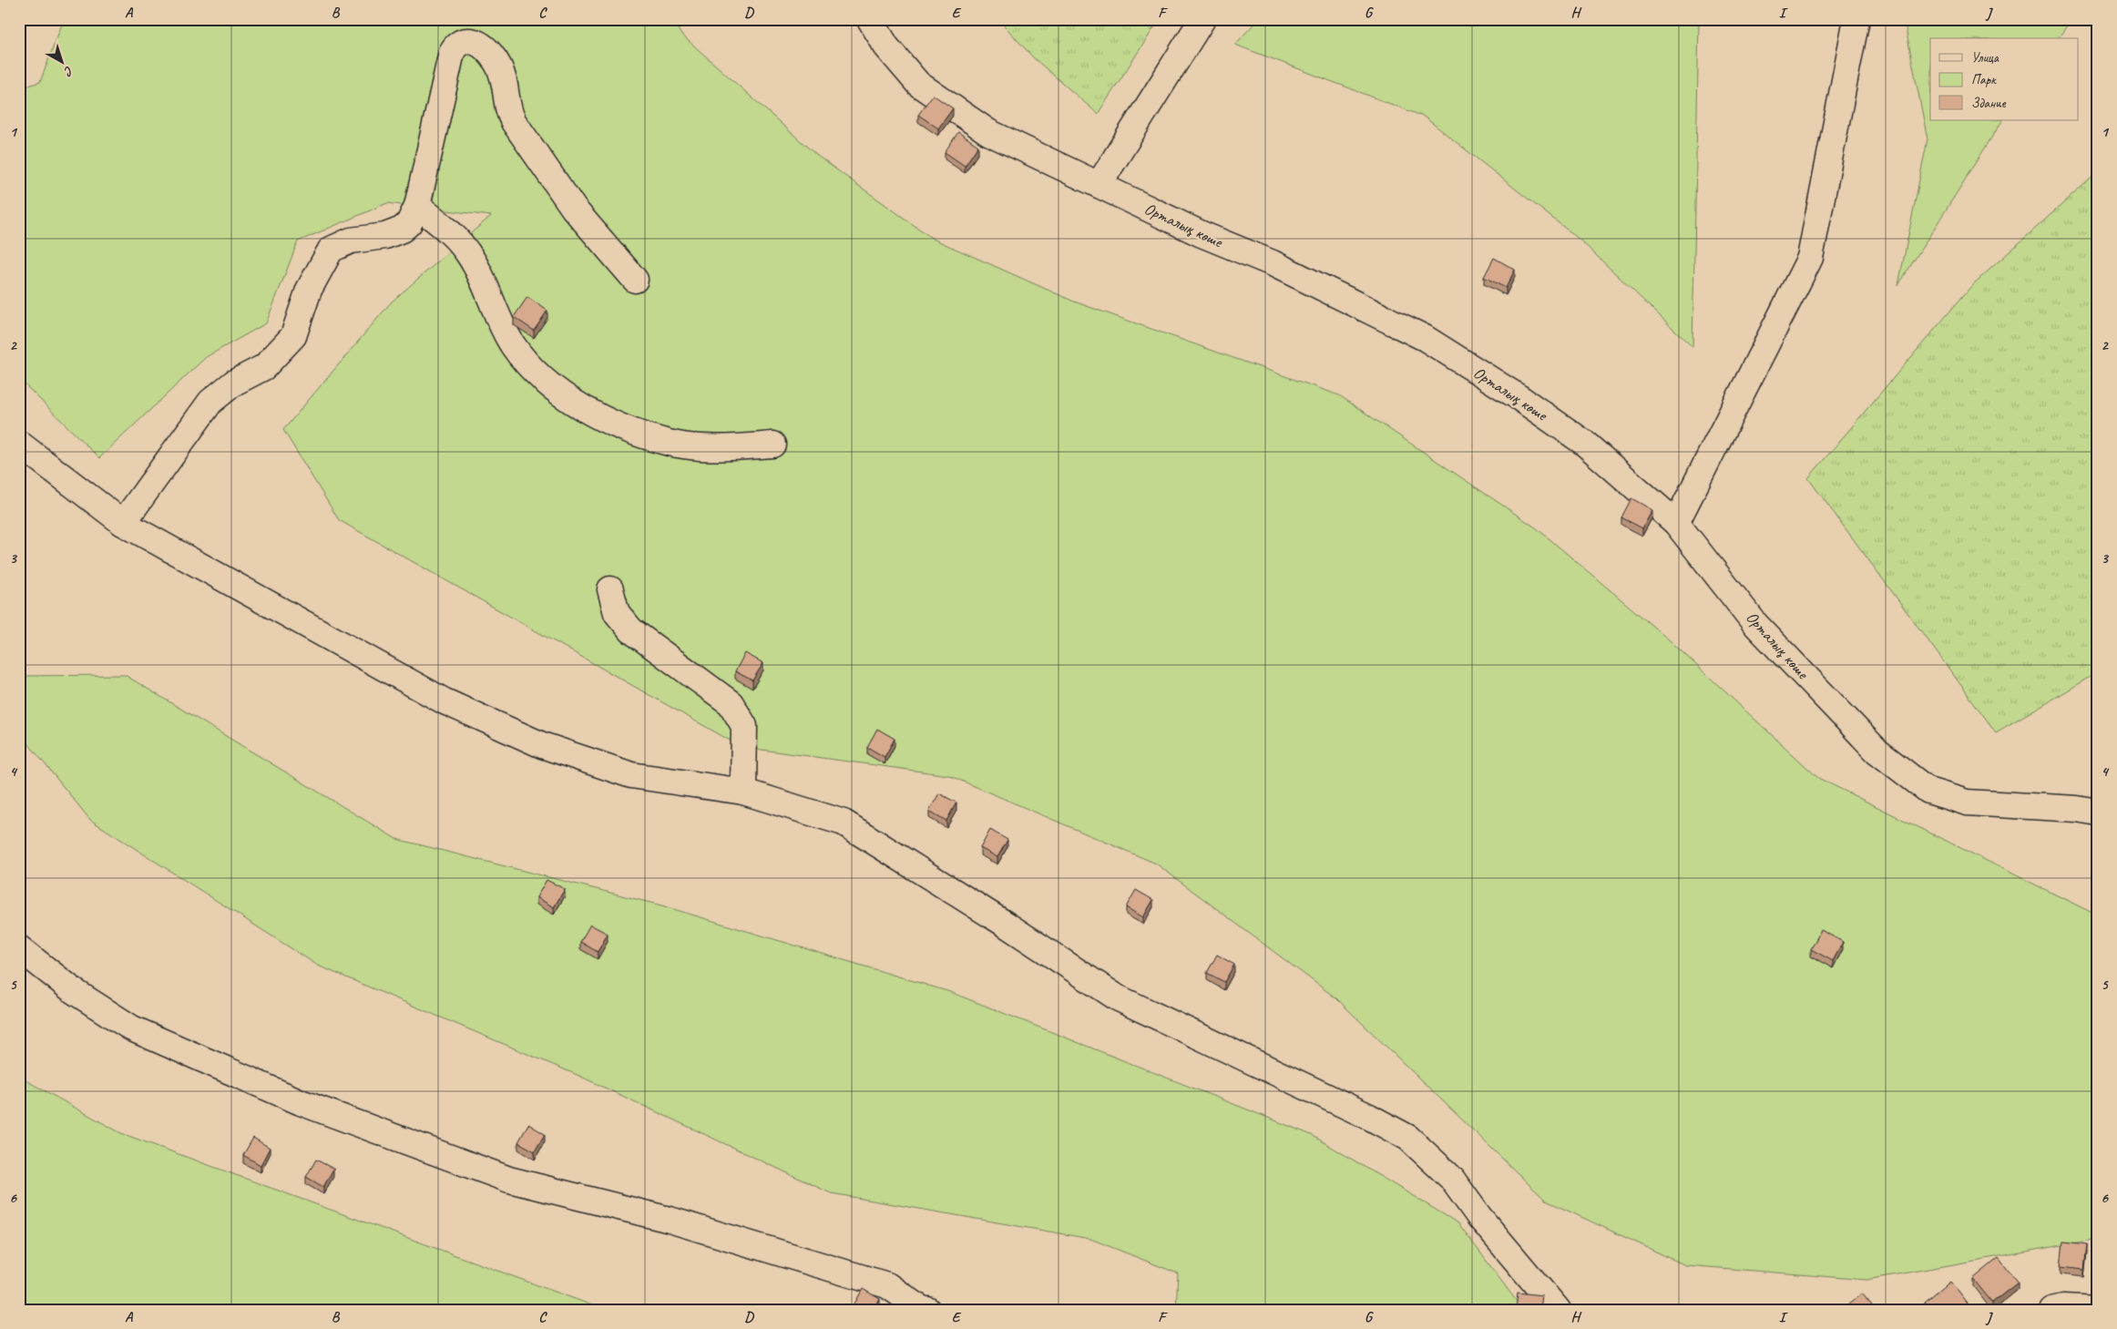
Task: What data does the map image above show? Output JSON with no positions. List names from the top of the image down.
{
  "streets": {
    "street": ["Орталық көше"]
  },
  "legend": ["Улица", "Парк", "Здание"],
  "north": "bottom right",
  "grid": {
    "columns": [
      "A",
      "B",
      "C",
      "D",
      "E",
      "F",
      "G",
      "H",
      "I",
      "J"
    ],
    "rows": [
      "1",
      "2",
      "3",
      "4",
      "5",
      "6"
    ]
  }
}
